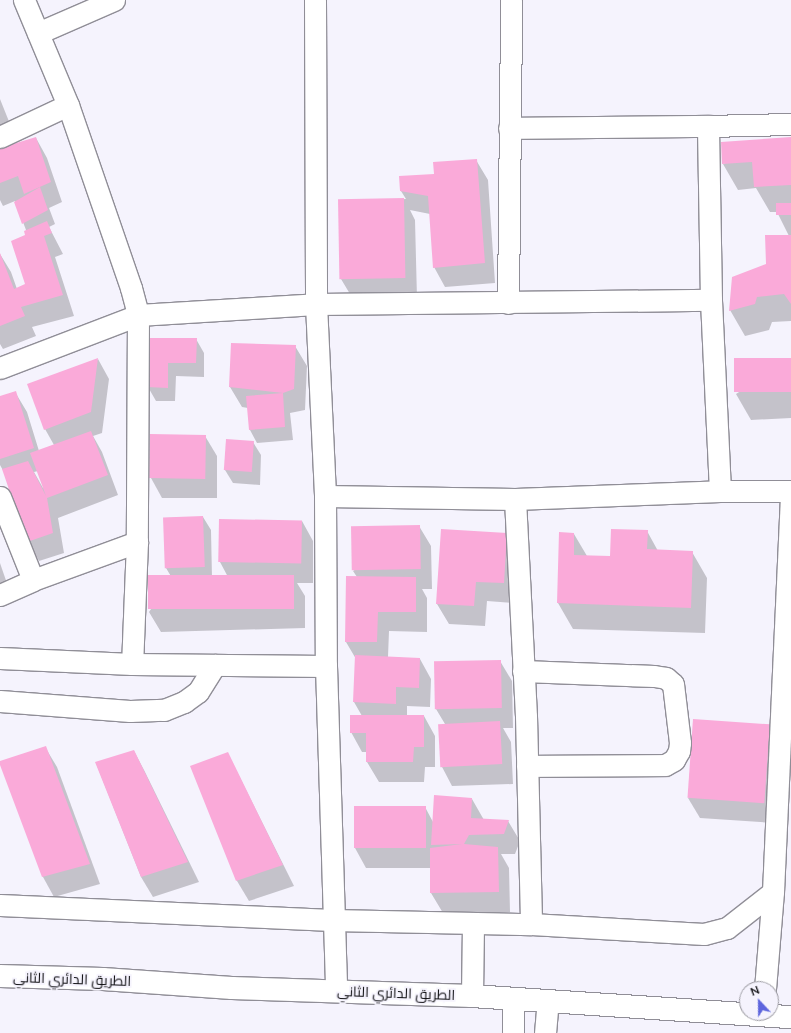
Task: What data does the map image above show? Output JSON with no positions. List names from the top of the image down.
{
  "streets": {
    "main road": ["الطريق الدائري الثاني"]
  },
  "north": "top"
}
